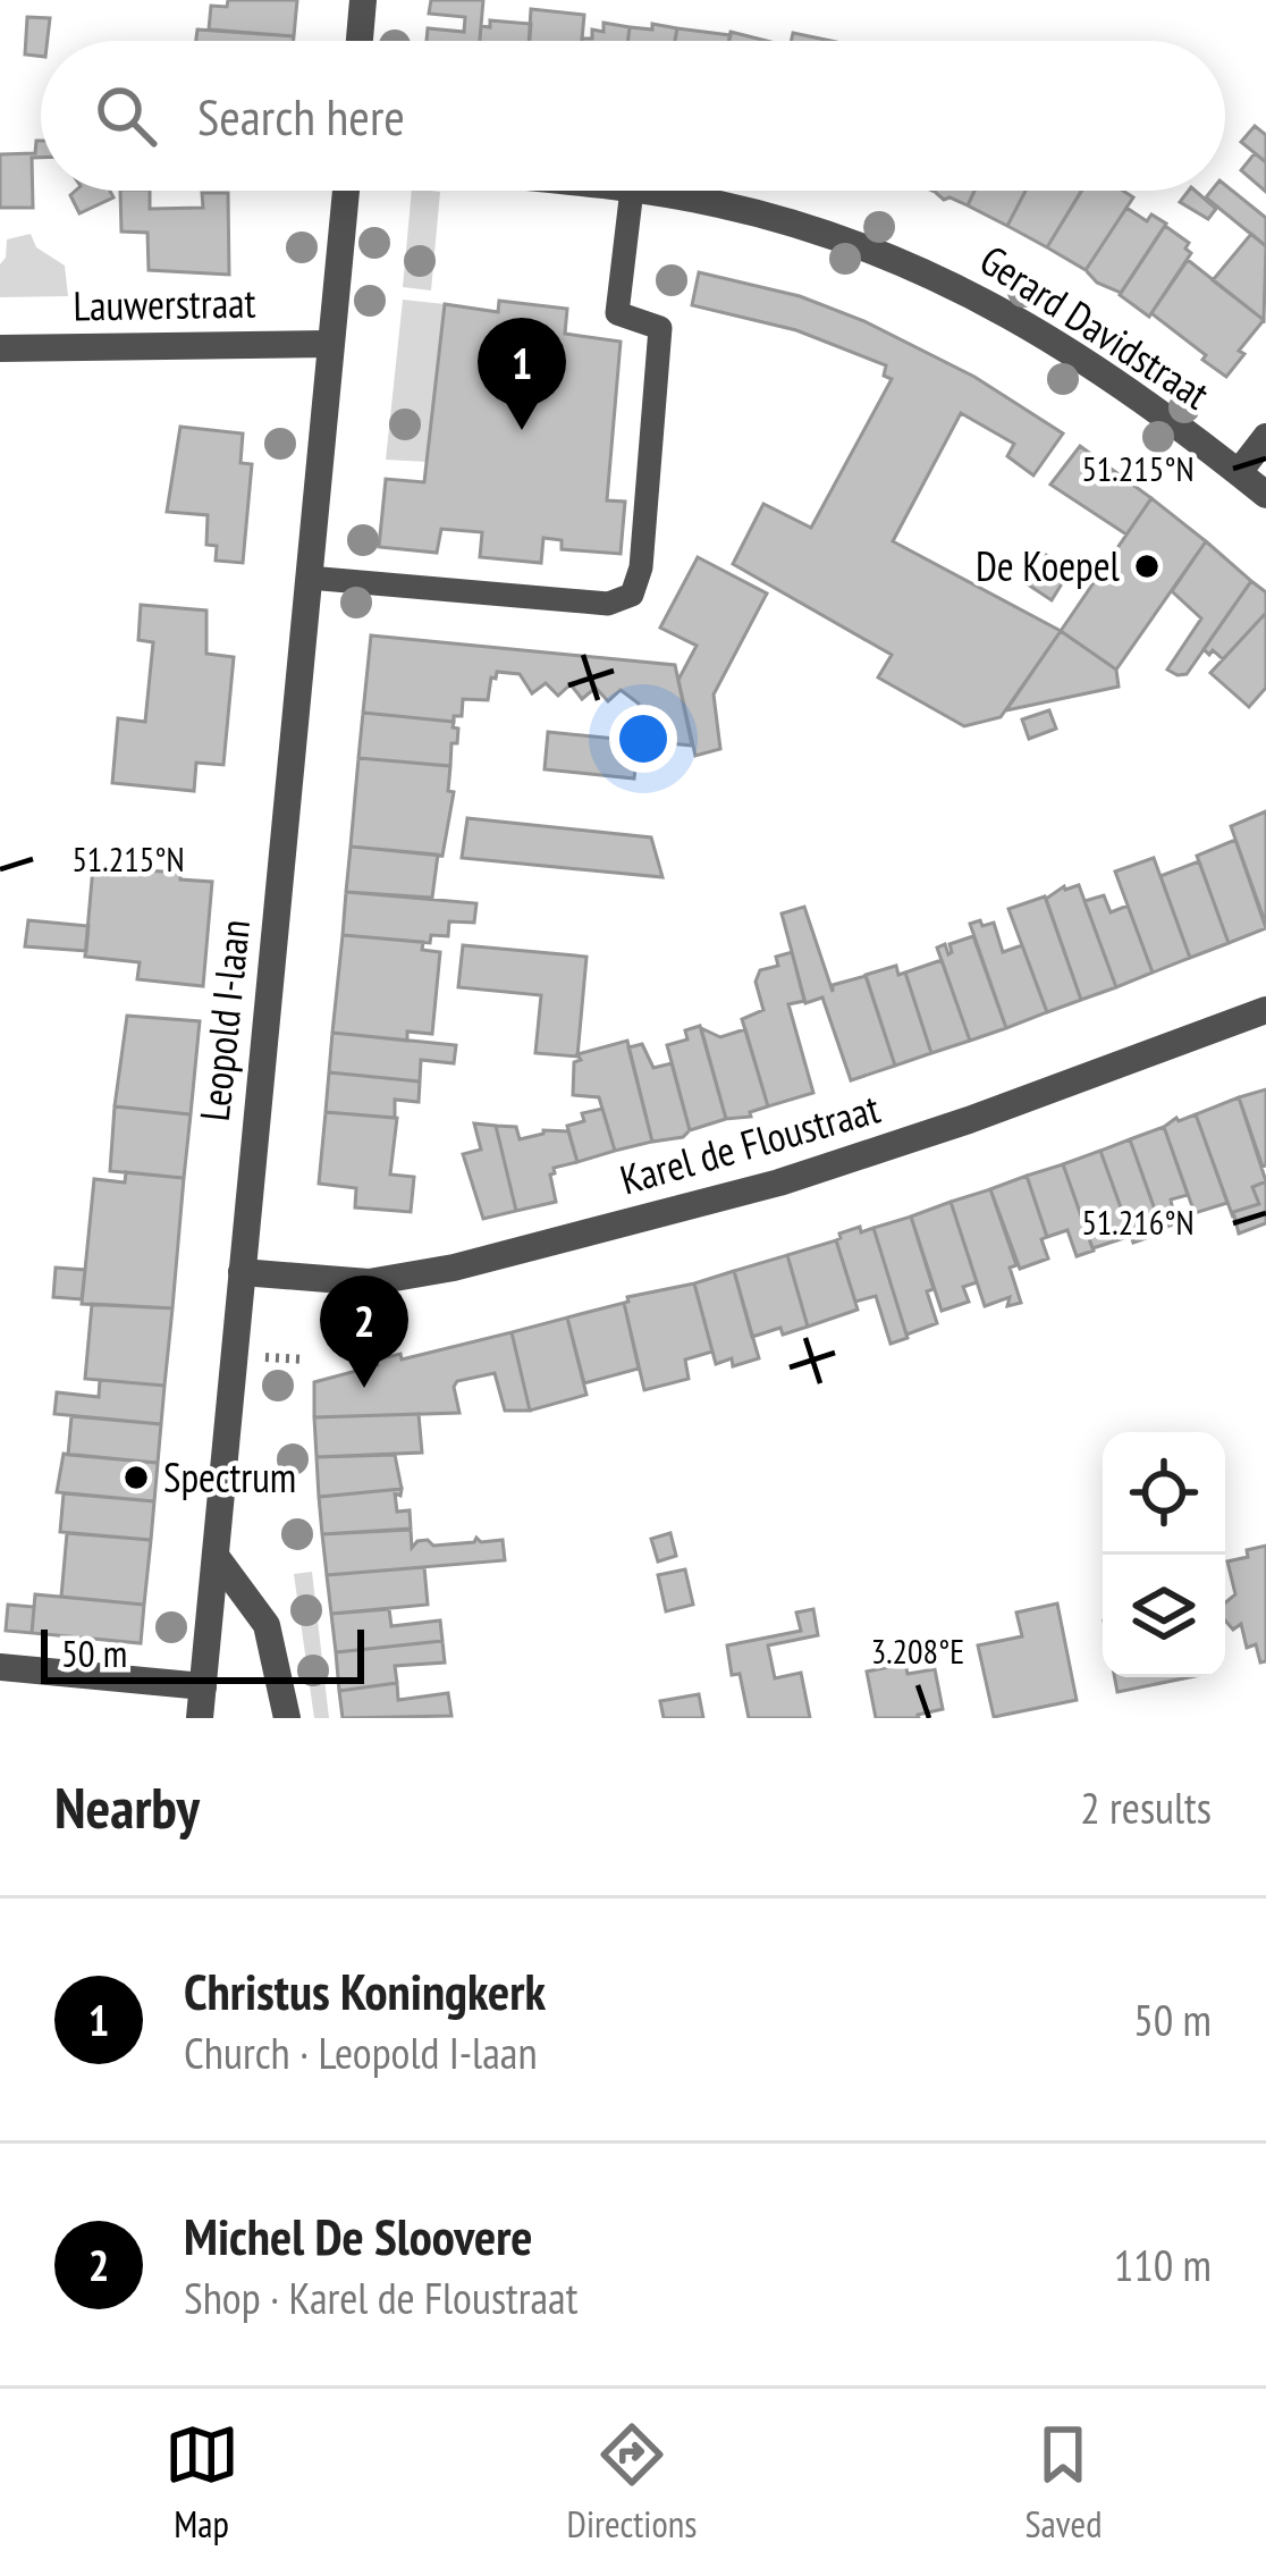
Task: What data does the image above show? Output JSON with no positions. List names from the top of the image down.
{
  "streets": {
    "street": [
      "Lauwerstraat",
      "Gerard Davidstraat",
      "Leopold I-laan",
      "Karel de Floustraat"
    ]
  },
  "crossings": [
    ["Lauwerstraat", "Leopold I-laan"],
    ["Leopold I-laan", "Karel de Floustraat"]
  ],
  "places": ["De Koepel", "Spectrum"],
  "scale_bar": "50 m",
  "page": {
    "search": "Search here",
    "pins": ["1", "2"],
    "scale": "50 m",
    "heading": ["Nearby", "2 results"],
    "list": [
      {
        "mark": "1",
        "name": "Christus Koningkerk",
        "note": "Church · Leopold I-laan",
        "value": "50 m"
      },
      {
        "mark": "2",
        "name": "Michel De Sloovere",
        "note": "Shop · Karel de Floustraat",
        "value": "110 m"
      }
    ],
    "nav": ["Map", "Directions", "Saved"]
  },
  "coordinates": ["51.215°N", "51.216°N", "3.208°E"]
}
